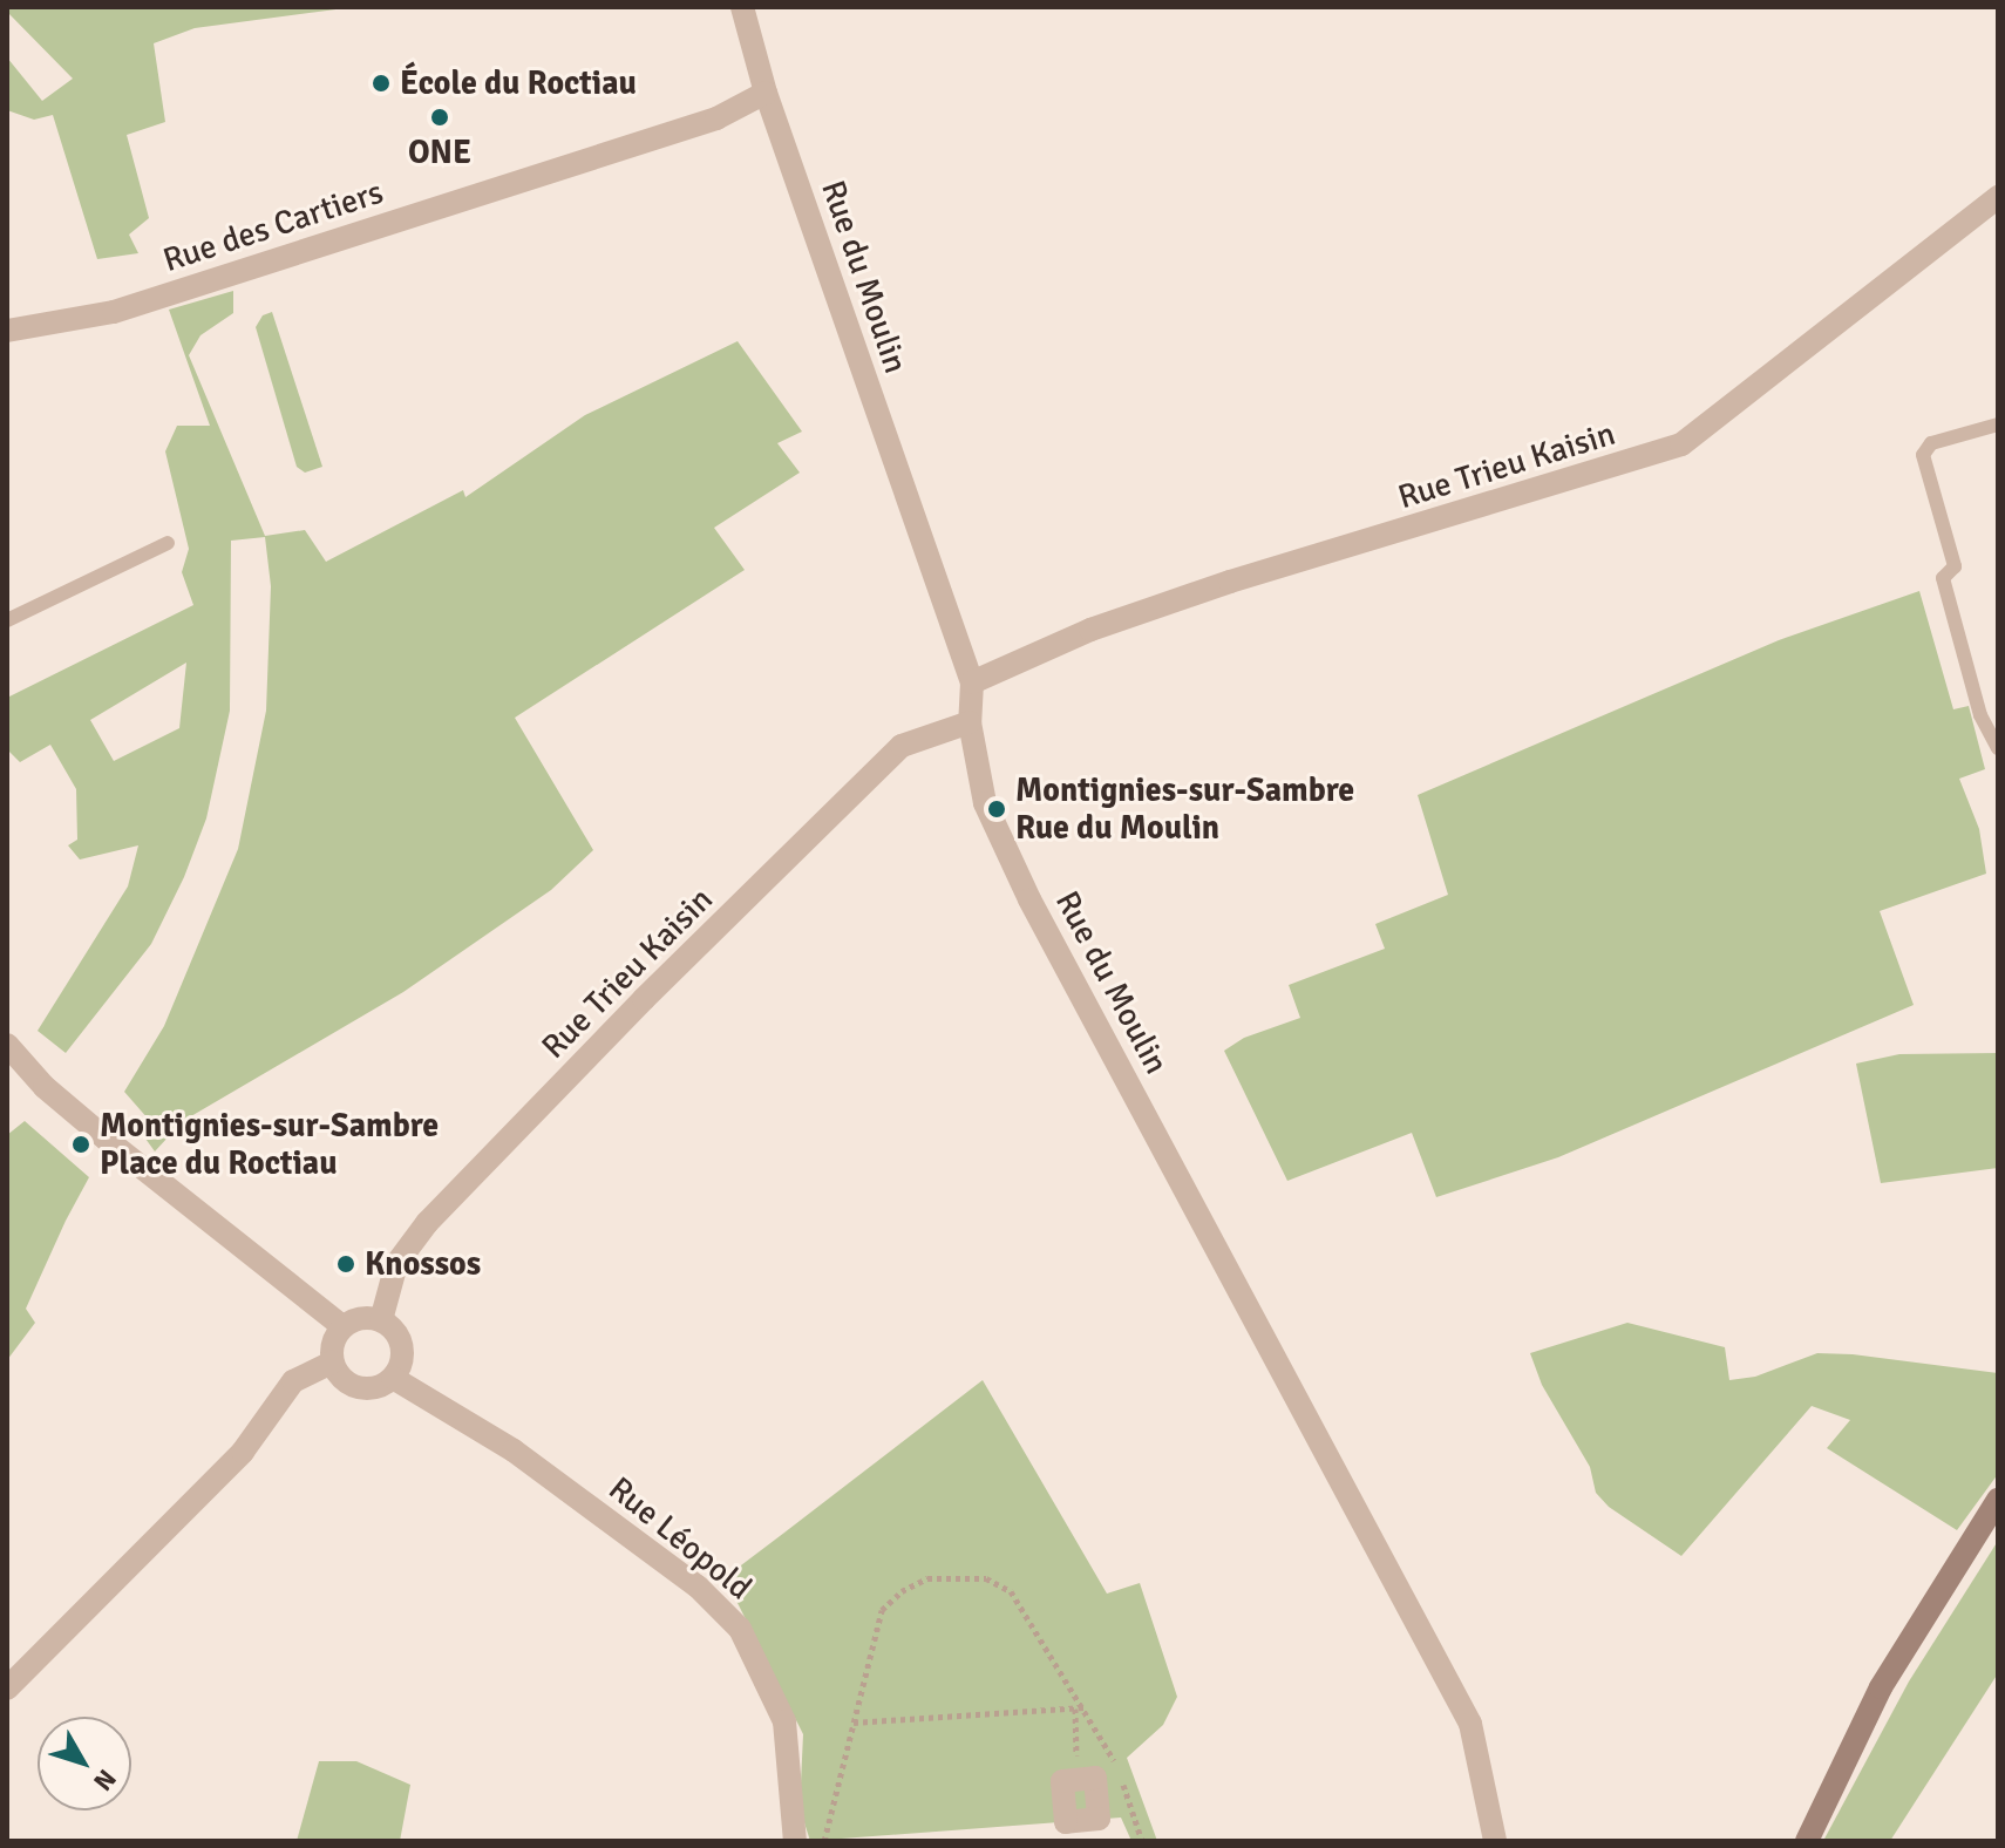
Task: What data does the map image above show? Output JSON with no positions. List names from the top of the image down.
{
  "streets": {
    "street": [
      "Rue des Cartiers",
      "Rue du Moulin",
      "Rue Trieu Kaisin",
      "Rue Léopold"
    ]
  },
  "crossings": [
    ["Rue des Cartiers", "Rue du Moulin"],
    ["Rue du Moulin", "Rue Trieu Kaisin"],
    ["Rue Trieu Kaisin", "Rue Léopold"]
  ],
  "places": [
    "École du Roctiau",
    "ONE",
    "Montignies-sur-Sambre Rue du Moulin",
    "Montignies-sur-Sambre Place du Roctiau",
    "Knossos"
  ],
  "north": "bottom right"
}
